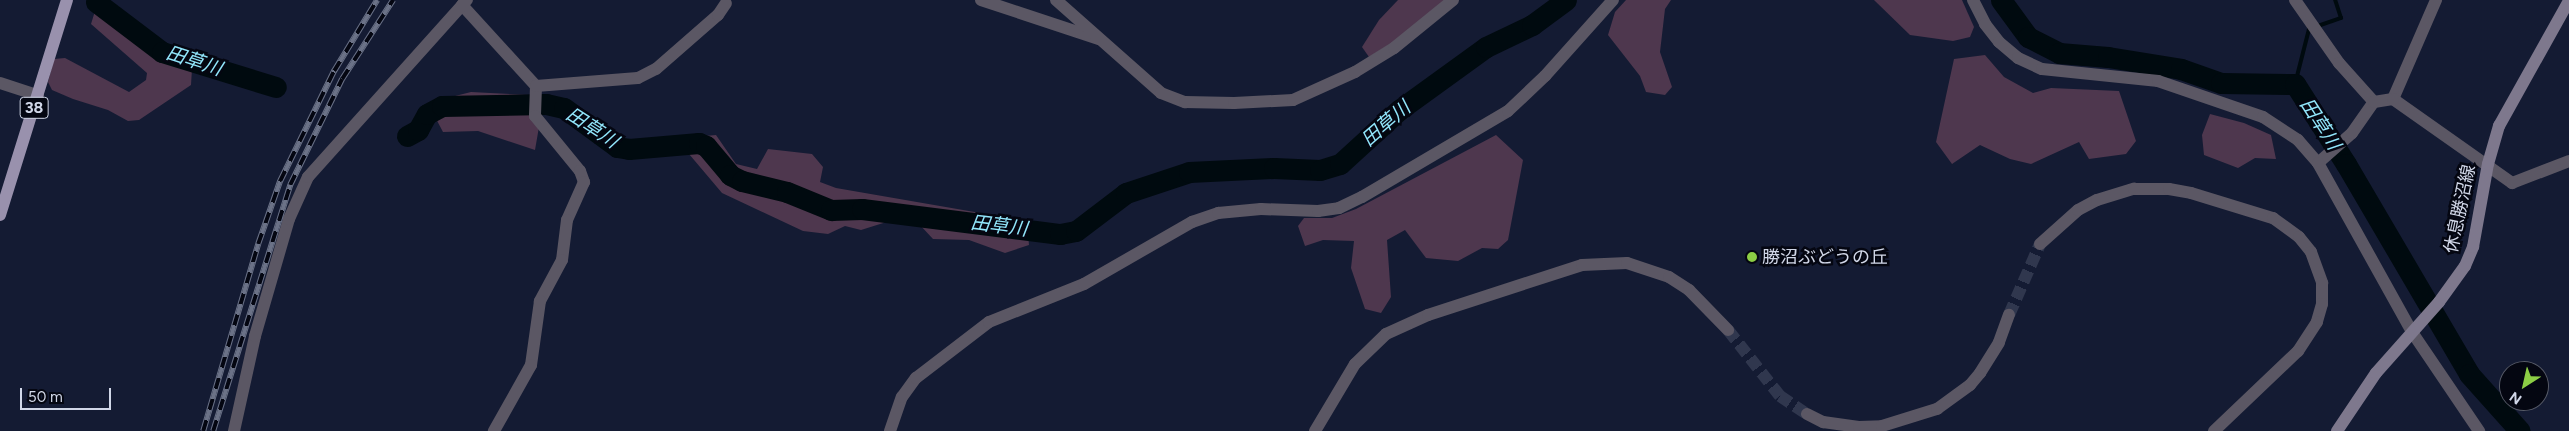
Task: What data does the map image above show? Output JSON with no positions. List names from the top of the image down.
{
  "streets": {
    "main road": ["38", "休息勝沼線"]
  },
  "water": ["田草川"],
  "places": ["勝沼ぶどうの丘"],
  "scale_bar": "50 m",
  "north": "bottom left"
}
